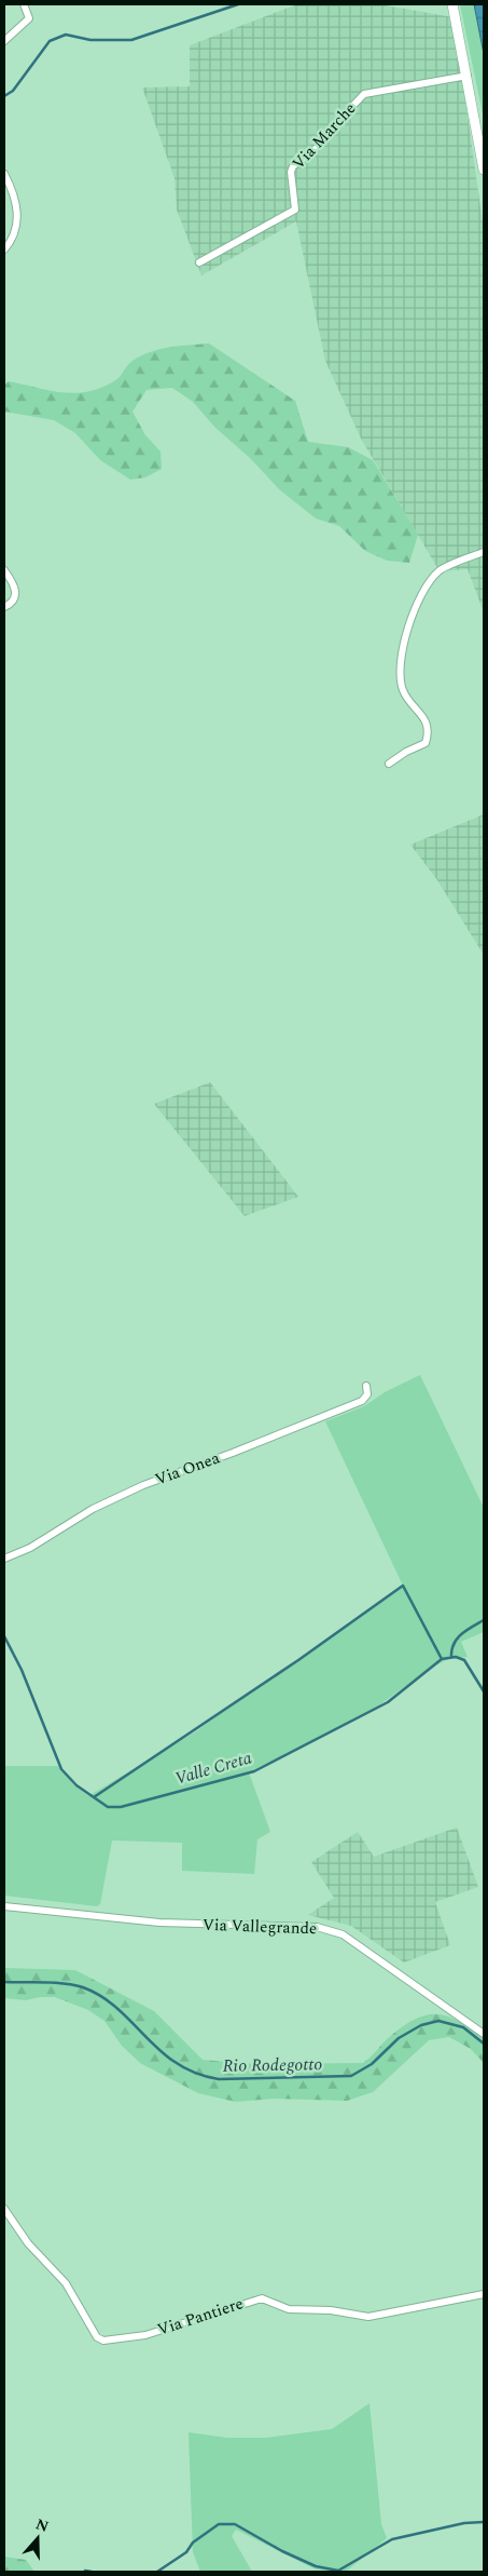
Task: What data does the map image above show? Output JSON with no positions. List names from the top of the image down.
{
  "streets": {
    "street": [
      "Via Marche",
      "Via Onea",
      "Via Vallegrande",
      "Via Pantiere"
    ]
  },
  "water": ["Valle Creta", "Rio Rodegotto"],
  "north": "top"
}
